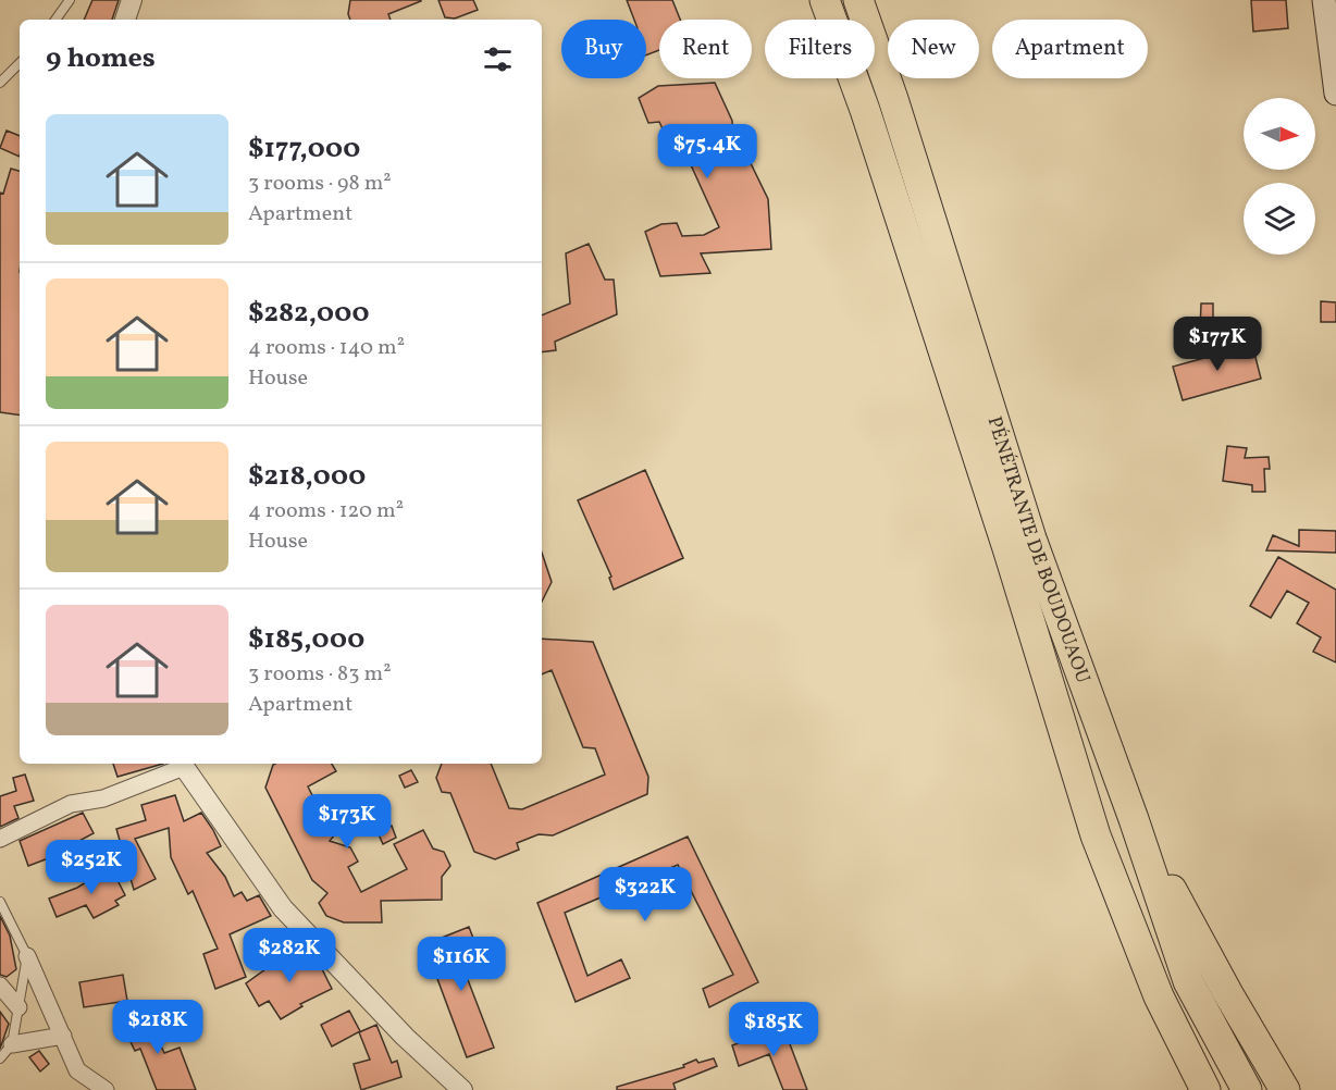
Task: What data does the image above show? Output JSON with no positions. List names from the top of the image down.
{
  "streets": {
    "highway": ["PÉNÉTRANTE DE BOUDOUAOU"]
  },
  "north": "right",
  "page": {
    "chip": [
      "Buy",
      "Rent",
      "Filters",
      "New",
      "Apartment"
    ],
    "heading": "9 homes",
    "list": [
      {
        "name": "$177,000",
        "note": "3 rooms · 98 m² · Apartment"
      },
      {
        "name": "$282,000",
        "note": "4 rooms · 140 m² · House"
      },
      {
        "name": "$218,000",
        "note": "4 rooms · 120 m² · House"
      },
      {
        "name": "$185,000",
        "note": "3 rooms · 83 m² · Apartment"
      }
    ],
    "price": [
      "$75.4K",
      "$177K",
      "$173K",
      "$252K",
      "$322K",
      "$282K",
      "$116K",
      "$218K",
      "$185K"
    ]
  }
}
